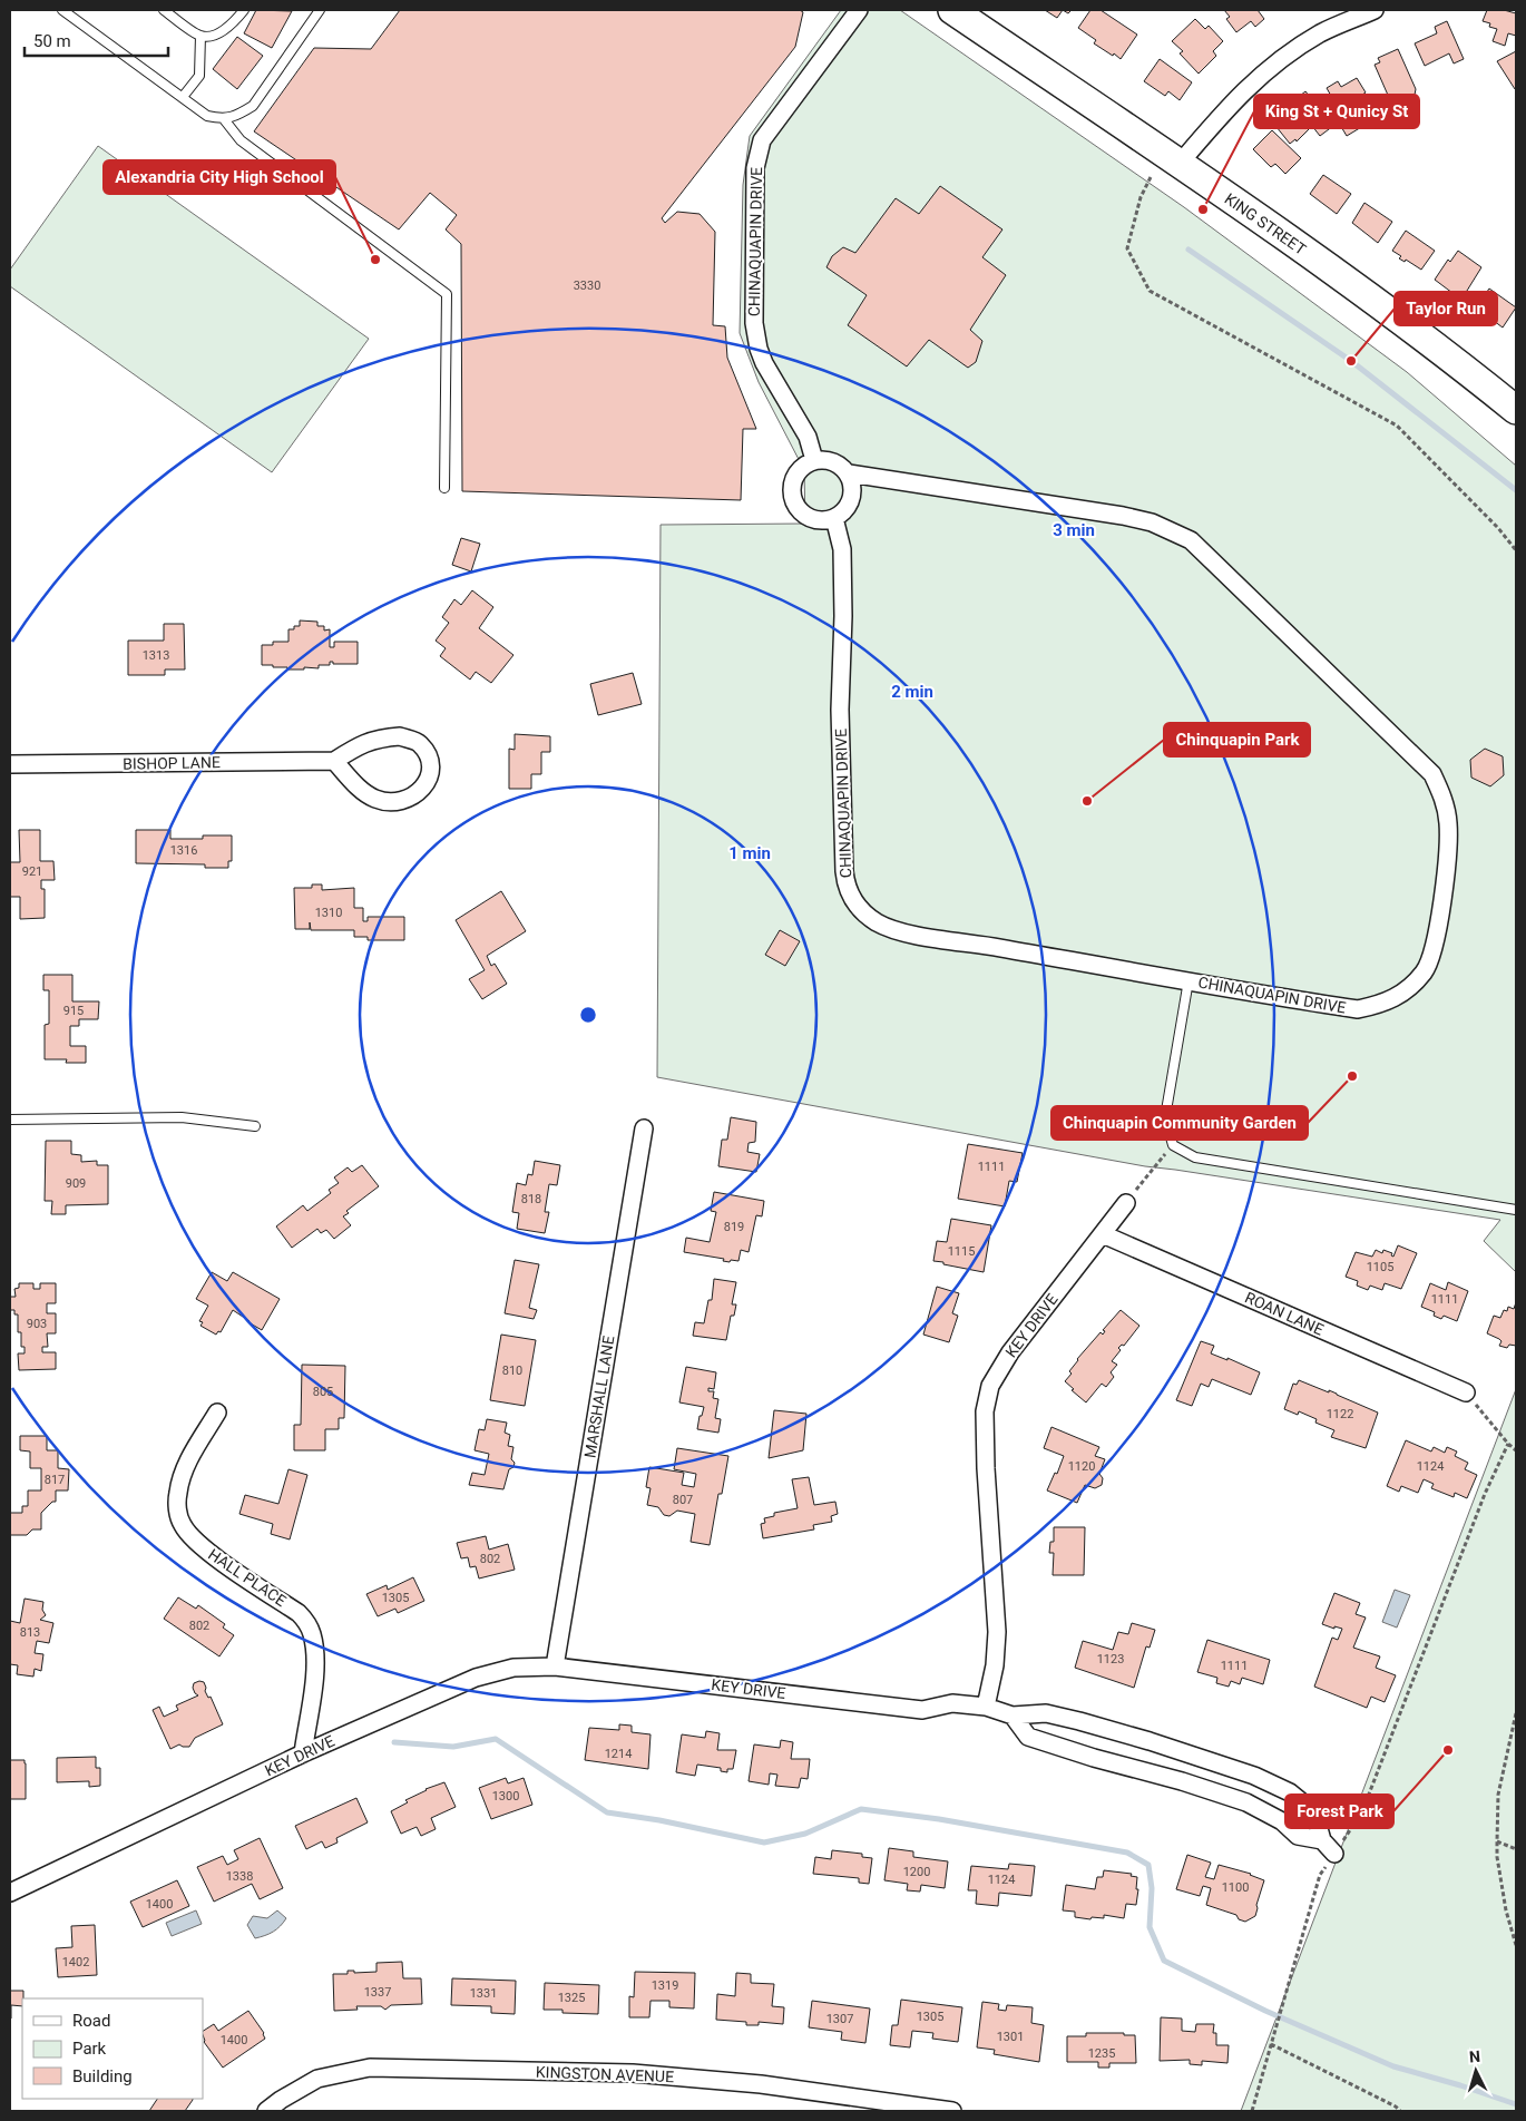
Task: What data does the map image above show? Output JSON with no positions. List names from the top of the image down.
{
  "streets": {
    "main road": ["KING STREET"],
    "street": [
      "CHINAQUAPIN DRIVE",
      "BISHOP LANE",
      "ROAN LANE",
      "KEY DRIVE",
      "MARSHALL LANE",
      "HALL PLACE",
      "KINGSTON AVENUE"
    ]
  },
  "crossings": [
    ["ROAN LANE", "KEY DRIVE"],
    ["KEY DRIVE", "MARSHALL LANE"],
    ["KEY DRIVE", "HALL PLACE"]
  ],
  "places": [
    "King St + Qunicy St",
    "Alexandria City High School",
    "Taylor Run",
    "Chinquapin Park",
    "Chinquapin Community Garden",
    "Forest Park"
  ],
  "house_numbers": [
    "3330",
    "1313",
    "1316",
    "921",
    "1310",
    "915",
    "1111",
    "909",
    "818",
    "819",
    "1115",
    "1105",
    "1111",
    "903",
    "810",
    "805",
    "1122",
    "1120",
    "1124",
    "817",
    "807",
    "802",
    "1305",
    "802",
    "813",
    "1123",
    "1111",
    "1214",
    "1300",
    "1200",
    "1338",
    "1124",
    "1100",
    "1400",
    "1402",
    "1319",
    "1337",
    "1331",
    "1325",
    "1305",
    "1307",
    "1301",
    "1400",
    "1235"
  ],
  "legend": ["Road", "Park", "Building"],
  "scale_bar": "50 m",
  "north": "top",
  "rings": ["3 min", "2 min", "1 min"]
}
